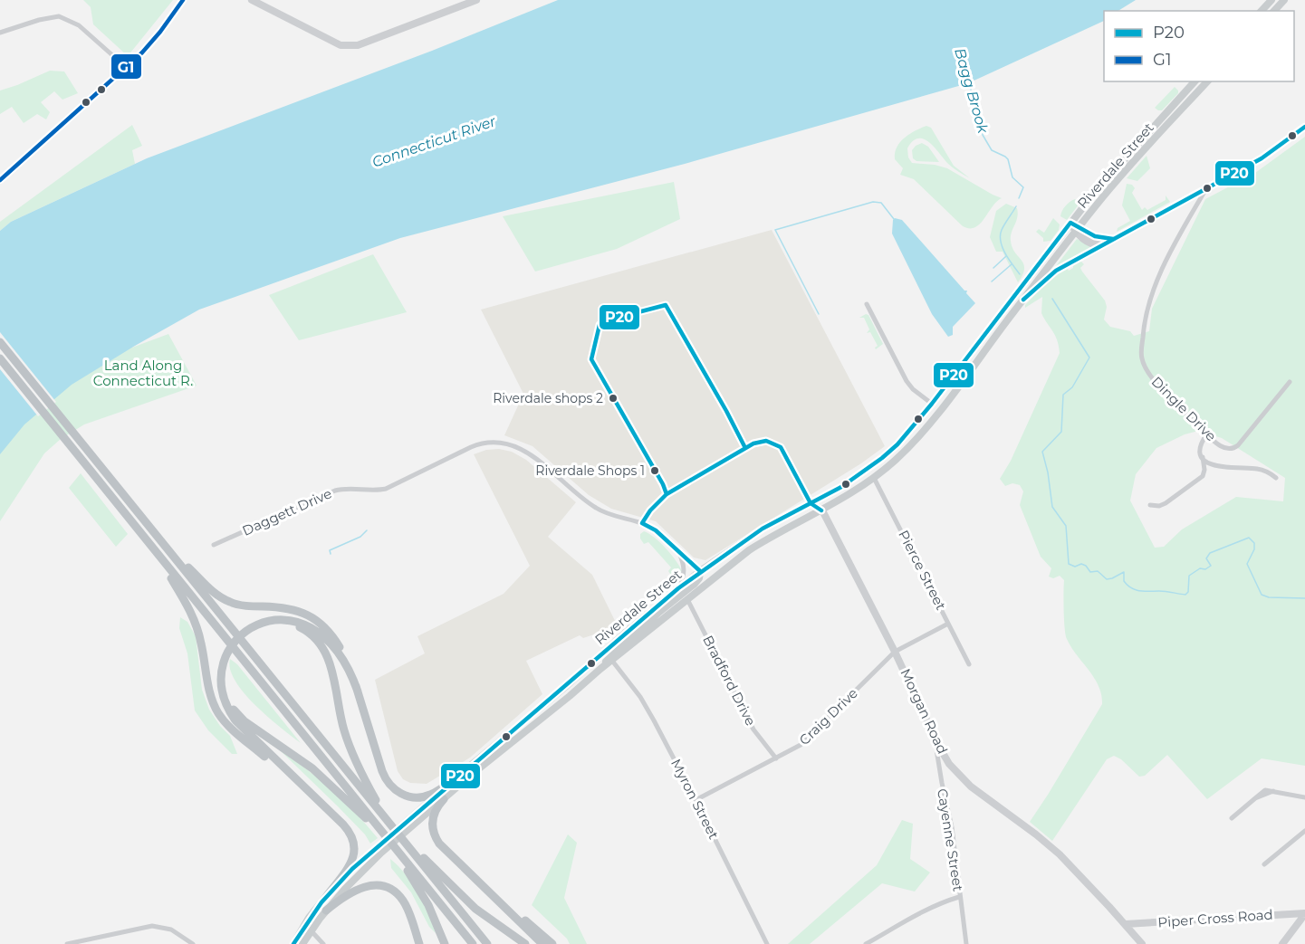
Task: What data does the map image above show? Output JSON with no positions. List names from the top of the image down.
{
  "streets": {
    "main road": ["Riverdale Street", "Morgan Road", "Piper Cross Road"],
    "street": [
      "Dingle Drive",
      "Daggett Drive",
      "Pierce Street",
      "Bradford Drive",
      "Craig Drive",
      "Myron Street",
      "Cayenne Street"
    ]
  },
  "crossings": [
    ["Riverdale Street", "Daggett Drive"],
    ["Riverdale Street", "Pierce Street"],
    ["Riverdale Street", "Bradford Drive"],
    ["Riverdale Street", "Morgan Road"],
    ["Riverdale Street", "Myron Street"],
    ["Pierce Street", "Craig Drive"],
    ["Bradford Drive", "Craig Drive"],
    ["Morgan Road", "Craig Drive"],
    ["Morgan Road", "Cayenne Street"],
    ["Morgan Road", "Piper Cross Road"],
    ["Craig Drive", "Myron Street"]
  ],
  "water": ["Bagg Brook", "Connecticut River"],
  "parks": ["Land Along Connecticut R."],
  "places": ["Riverdale shops 2", "Riverdale Shops 1"],
  "lines": ["transit line G1", "transit line P20"],
  "legend": ["P20", "G1"]
}
